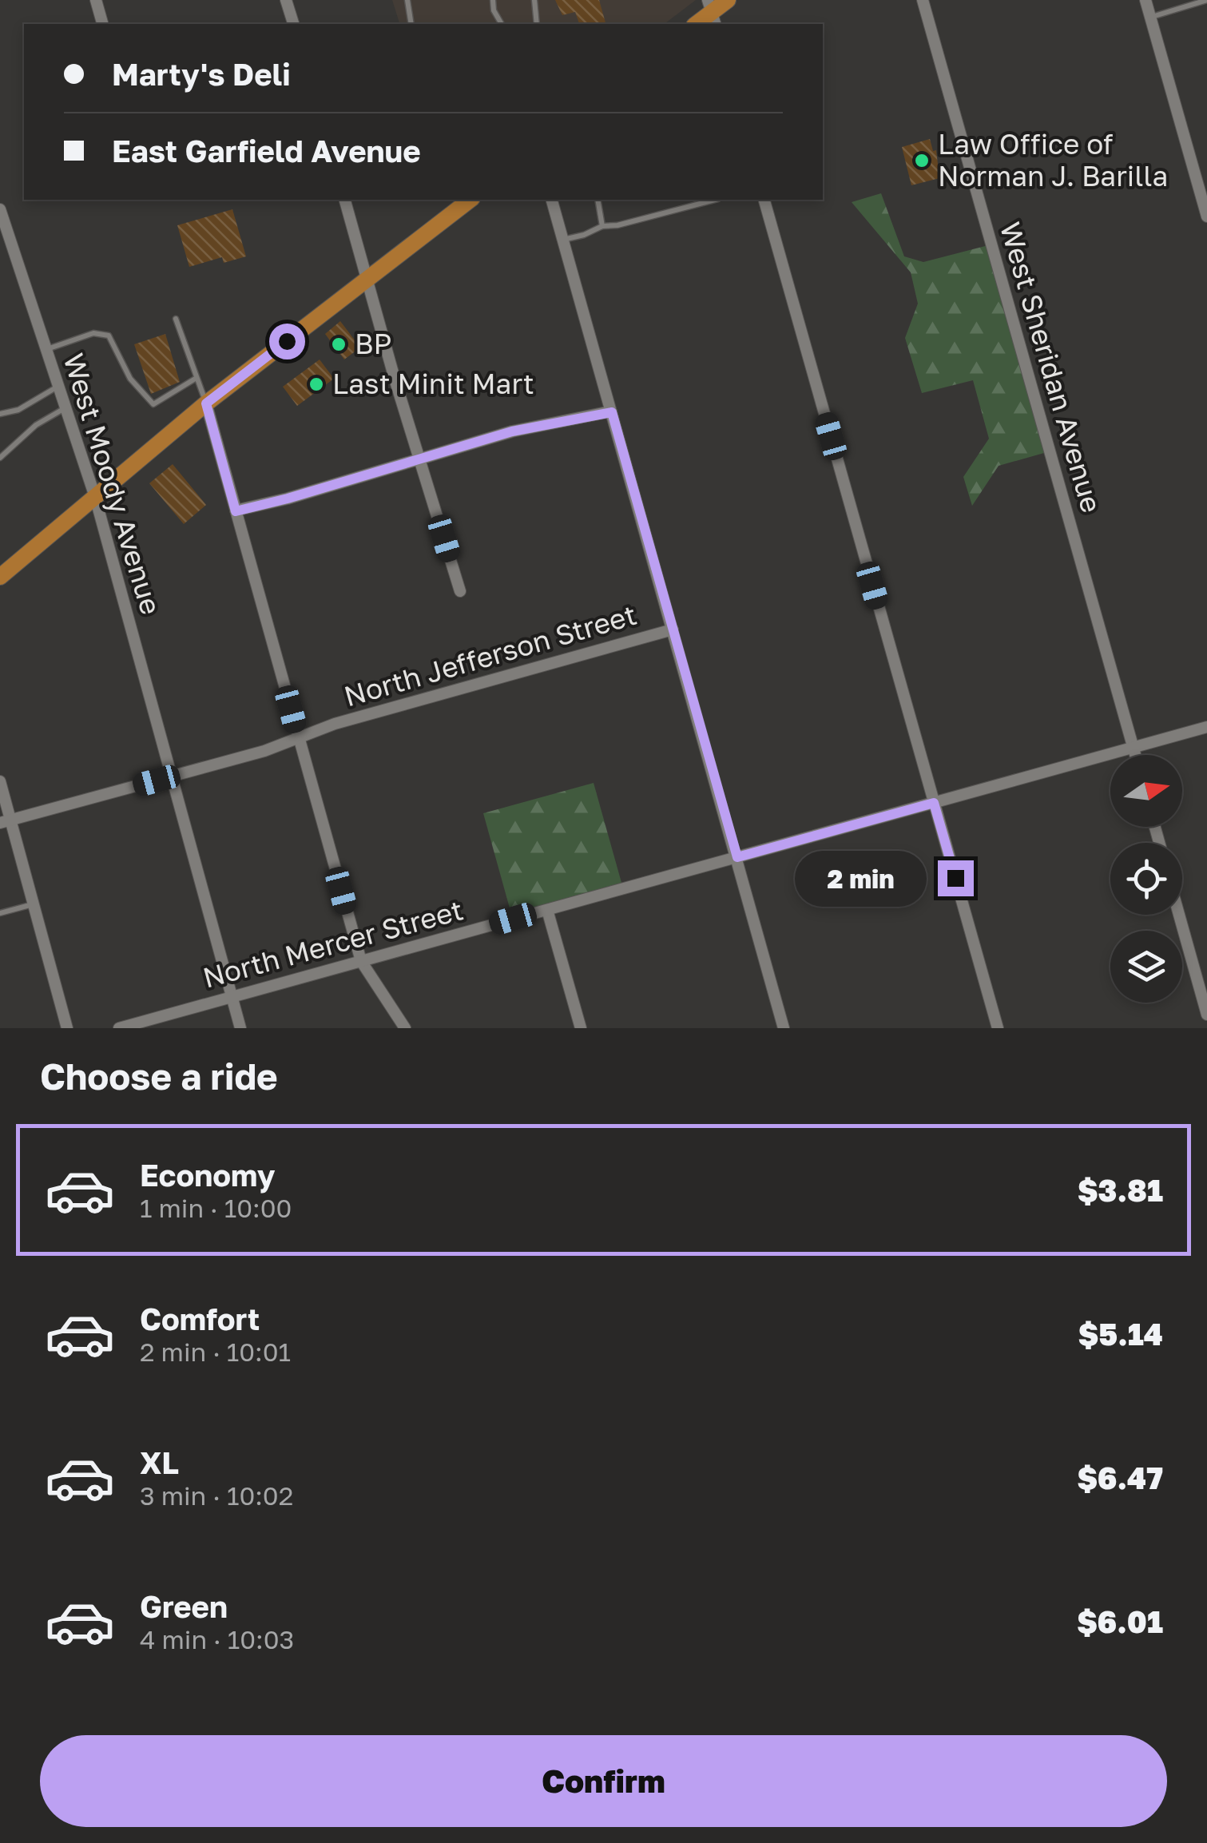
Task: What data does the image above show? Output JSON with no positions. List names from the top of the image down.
{
  "streets": {
    "street": [
      "West Sheridan Avenue",
      "West Moody Avenue",
      "North Jefferson Street",
      "North Mercer Street"
    ]
  },
  "crossings": [
    ["West Sheridan Avenue", "North Mercer Street"],
    ["West Moody Avenue", "North Jefferson Street"],
    ["West Moody Avenue", "North Mercer Street"]
  ],
  "places": ["Law Office of Norman J. Barilla", "BP", "Last Minit Mart"],
  "north": "right",
  "page": {
    "banner": ["Marty's Deli", "East Garfield Avenue"],
    "bubble": "2 min",
    "heading": "Choose a ride",
    "list": [
      {
        "name": "Economy",
        "note": "1 min · 10:00",
        "value": "$3.81"
      },
      {
        "name": "Comfort",
        "note": "2 min · 10:01",
        "value": "$5.14"
      },
      {
        "name": "XL",
        "note": "3 min · 10:02",
        "value": "$6.47"
      },
      {
        "name": "Green",
        "note": "4 min · 10:03",
        "value": "$6.01"
      }
    ],
    "buttons": "Confirm"
  }
}
